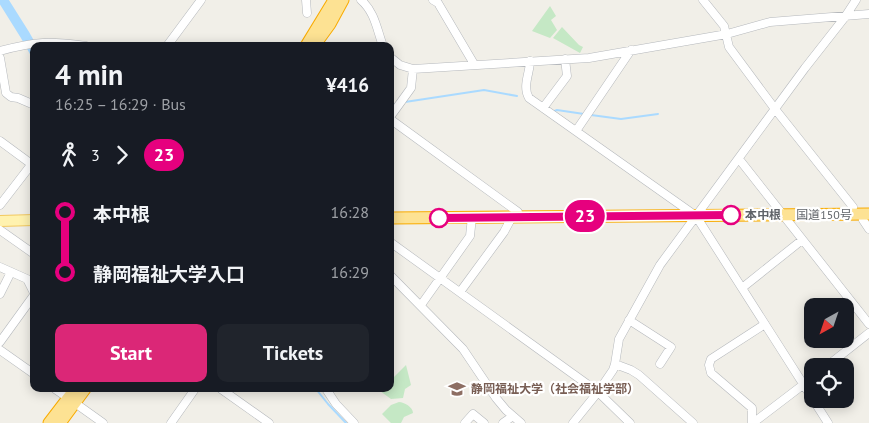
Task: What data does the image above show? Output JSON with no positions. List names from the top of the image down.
{
  "streets": {
    "highway": ["国道150号"]
  },
  "places": {
    "other": ["本中根"],
    "school or university": ["静岡福祉大学（社会福祉学部）"]
  },
  "lines": ["bus line 23"],
  "north": "bottom left",
  "page": {
    "on_map": "23",
    "heading": ["4 min", "16:25 – 16:29 · Bus", "¥416"],
    "legs": ["3", "23"],
    "list": [
      {
        "name": "本中根",
        "value": "16:28"
      },
      {
        "name": "静岡福祉大学入口",
        "value": "16:29"
      }
    ],
    "buttons": ["Start", "Tickets"]
  }
}
